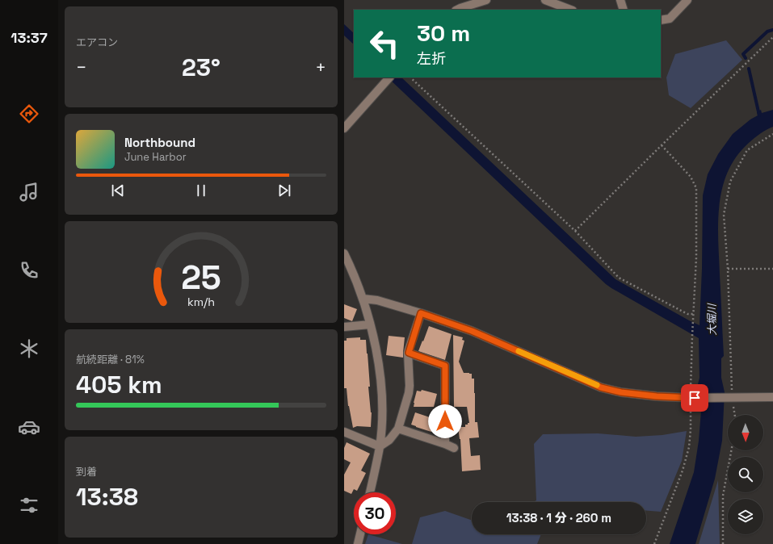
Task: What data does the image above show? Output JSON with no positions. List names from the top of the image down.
{
  "water": ["大堀川"],
  "north": "bottom",
  "page": {
    "tabs": "13:37",
    "tile": [
      "エアコン",
      ["航続距離 · 81%", "405 km"],
      ["到着", "13:38"]
    ],
    "turn": ["30 m", "左折"],
    "heat": ["−", "23°", "+"],
    "song": ["Northbound", "June Harbor"],
    "limit": "30",
    "trip": "13:38 · 1 分 · 260 m",
    "gauge": ["25", "km/h"]
  }
}
